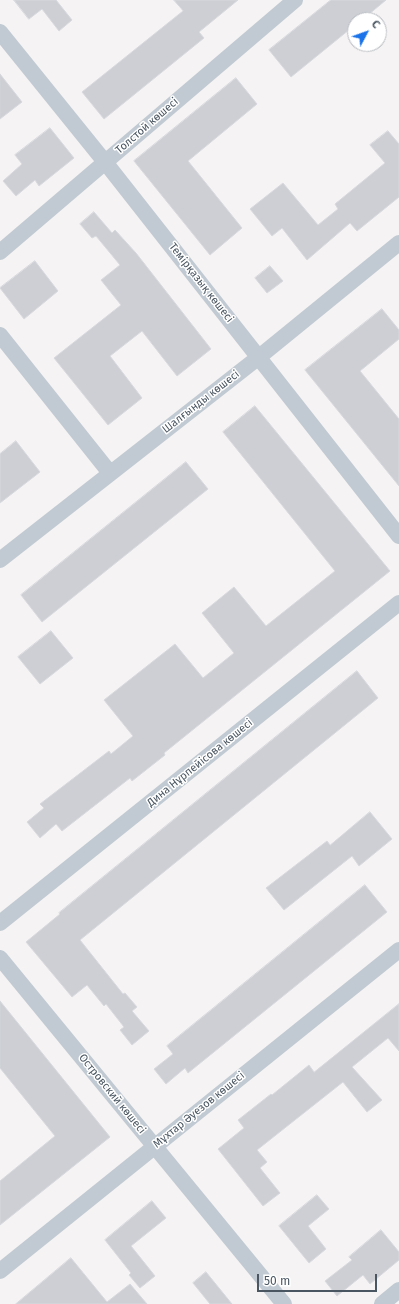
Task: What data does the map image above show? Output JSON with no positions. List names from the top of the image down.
{
  "streets": {
    "street": [
      "Толстой көшесі",
      "Темірқазық көшесі",
      "Шалғынды көшесі",
      "Дина Нұрпейісова көшесі",
      "Островский көшесі",
      "Мұхтар Әуезов көшесі"
    ]
  },
  "crossings": [
    ["Толстой көшесі", "Темірқазық көшесі"],
    ["Темірқазық көшесі", "Шалғынды көшесі"],
    ["Островский көшесі", "Мұхтар Әуезов көшесі"]
  ],
  "scale_bar": "50 m",
  "north": "top right"
}
